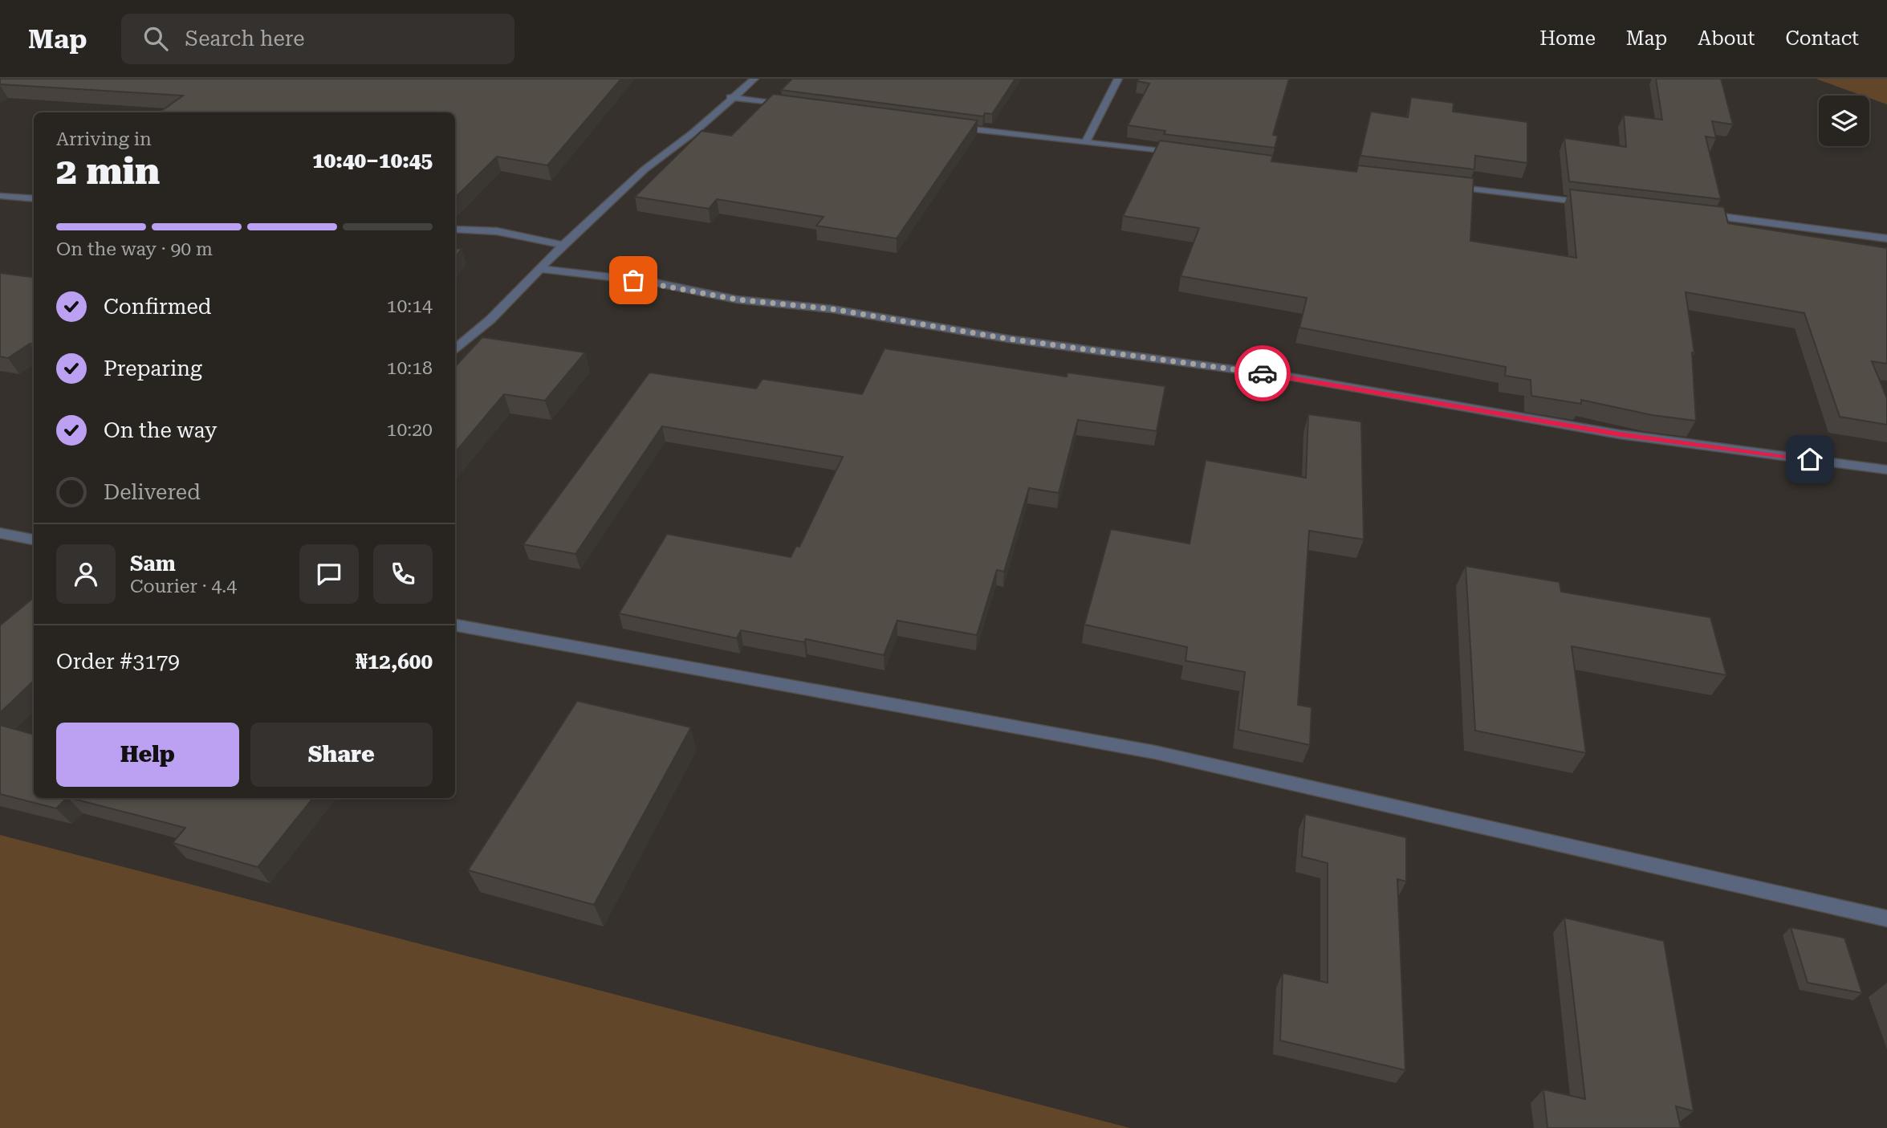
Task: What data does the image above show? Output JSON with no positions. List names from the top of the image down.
{
  "page": {
    "header": "Map",
    "search": "Search here",
    "nav": [
      "Home",
      "Map",
      "About",
      "Contact"
    ],
    "heading": ["2 min", "Arriving in", "10:40–10:45"],
    "panel": [
      "Sam",
      "Courier · 4.4",
      "Order #3179",
      "₦12,600"
    ],
    "bar": "On the way · 90 m",
    "list": [
      ["Confirmed", "10:14"],
      ["Preparing", "10:18"],
      ["On the way", "10:20"],
      "Delivered"
    ],
    "buttons": ["Help", "Share"]
  }
}
